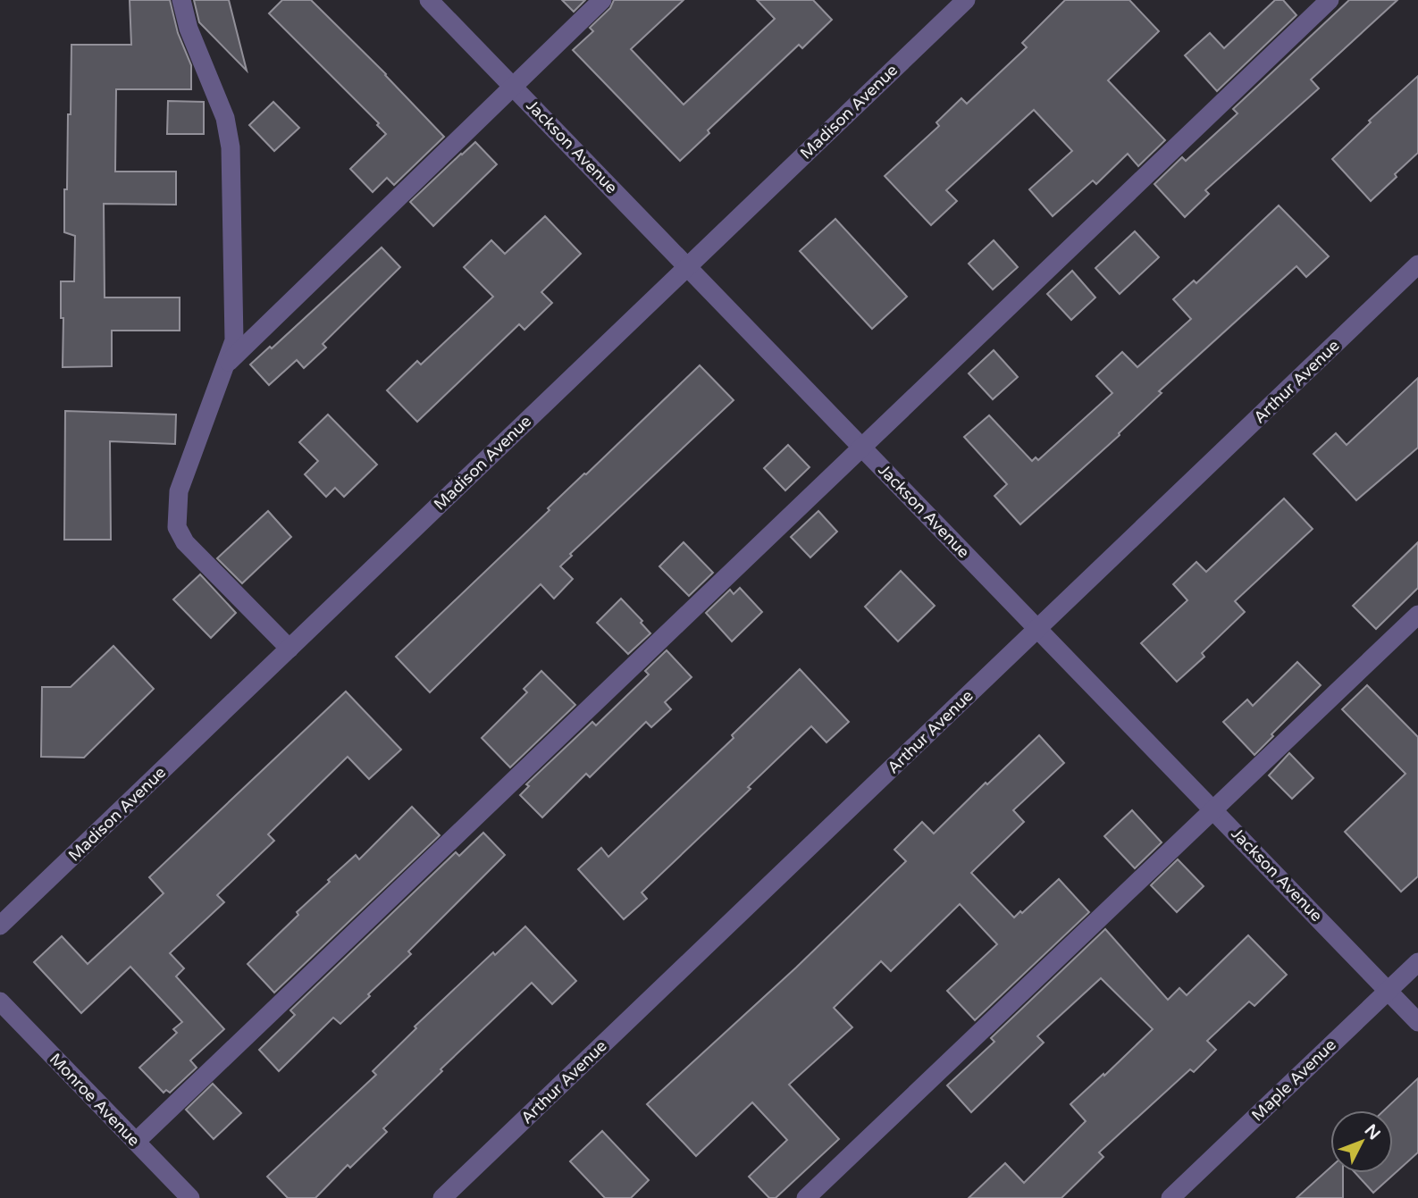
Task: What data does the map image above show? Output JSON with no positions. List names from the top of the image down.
{
  "streets": {
    "street": [
      "Madison Avenue",
      "Jackson Avenue",
      "Arthur Avenue",
      "Maple Avenue",
      "Monroe Avenue"
    ]
  },
  "crossings": [
    ["Madison Avenue", "Jackson Avenue"],
    ["Jackson Avenue", "Arthur Avenue"],
    ["Jackson Avenue", "Maple Avenue"]
  ],
  "north": "top right"
}
